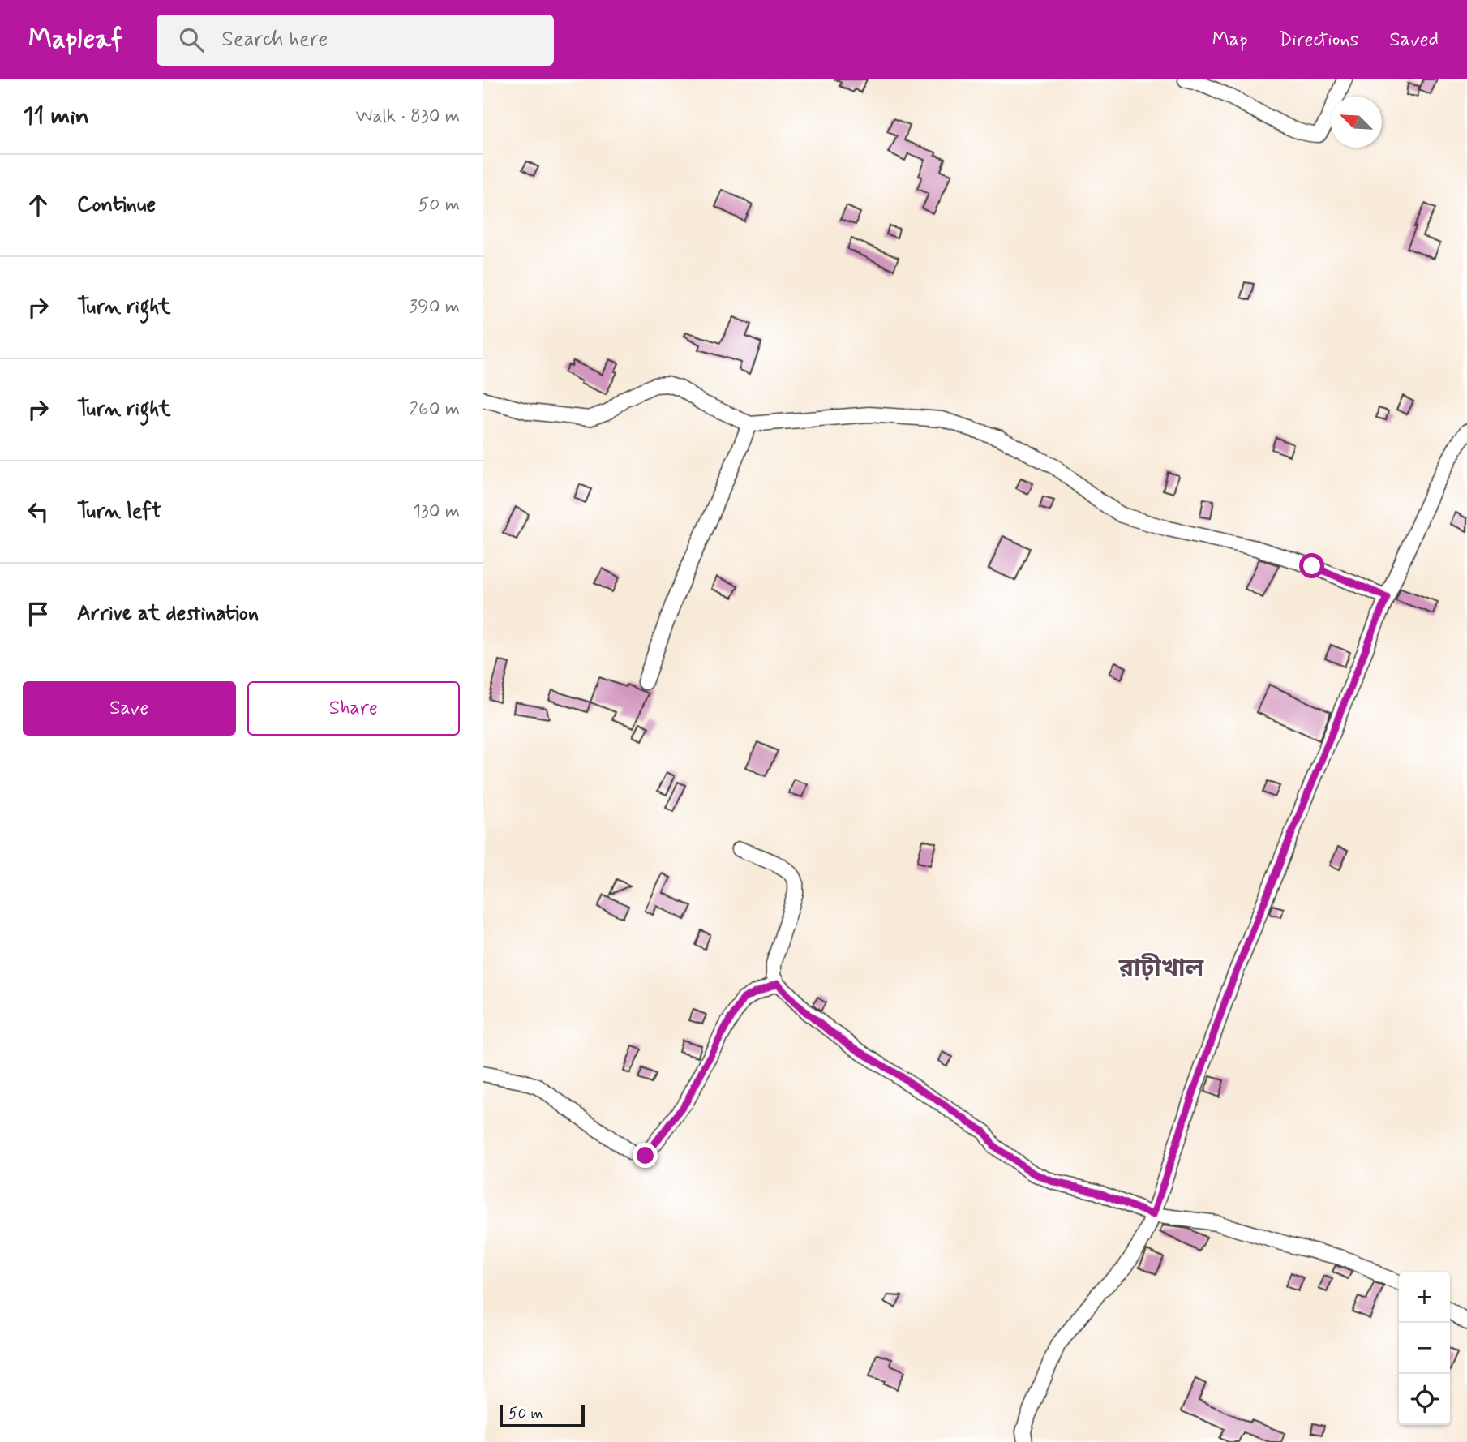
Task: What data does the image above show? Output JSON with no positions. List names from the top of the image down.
{
  "districts": ["রাঢ়ীখাল"],
  "scale_bar": "50 m",
  "north": "top left",
  "page": {
    "header": "Mapleaf",
    "search": "Search here",
    "nav": ["Map", "Directions", "Saved"],
    "heading": ["11 min", "Walk · 830 m"],
    "list": [
      ["Continue", "50 m"],
      ["Turn right", "390 m"],
      ["Turn right", "260 m"],
      ["Turn left", "130 m"],
      "Arrive at destination"
    ],
    "buttons": ["Save", "Share"],
    "map_buttons": ["+", "−"],
    "scale": "50 m"
  }
}
